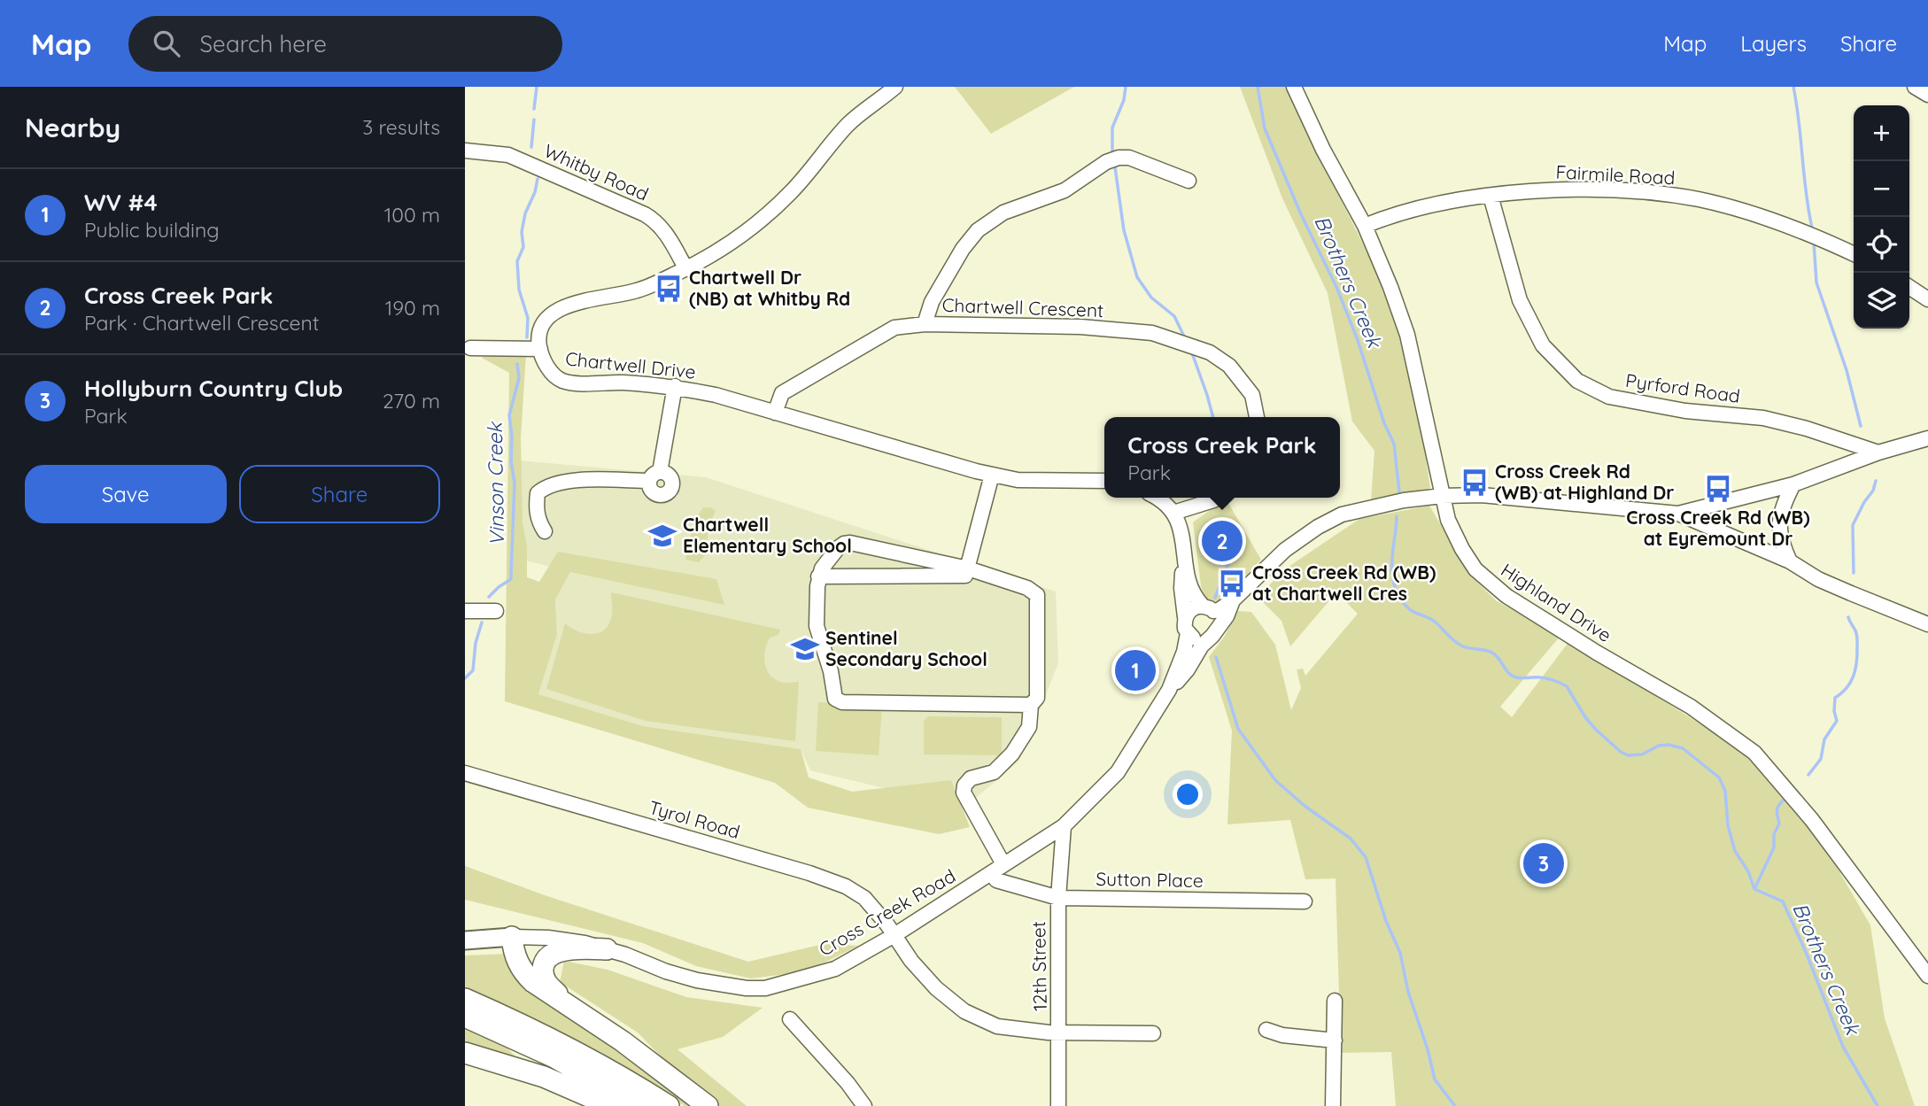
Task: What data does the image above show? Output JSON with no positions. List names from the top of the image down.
{
  "streets": {
    "street": [
      "Whitby Road",
      "Fairmile Road",
      "Chartwell Crescent",
      "Chartwell Drive",
      "Pyrford Road",
      "Highland Drive",
      "Tyrol Road",
      "Sutton Place",
      "Cross Creek Road",
      "12th Street"
    ]
  },
  "crossings": [
    ["Whitby Road", "Chartwell Drive"],
    ["Fairmile Road", "Pyrford Road"],
    ["Fairmile Road", "Highland Drive"],
    ["Chartwell Crescent", "Chartwell Drive"],
    ["Tyrol Road", "Cross Creek Road"],
    ["Tyrol Road", "12th Street"],
    ["Sutton Place", "12th Street"],
    ["Cross Creek Road", "12th Street"]
  ],
  "water": ["Brothers Creek", "Vinson Creek"],
  "places": {
    "bus stop": [
      "Chartwell Dr (NB) at Whitby Rd",
      "Cross Creek Rd (WB) at Highland Dr",
      "Cross Creek Rd (WB) at Eyremount Dr",
      "Cross Creek Rd (WB) at Chartwell Cres"
    ],
    "school or university": ["Chartwell Elementary School", "Sentinel Secondary School"]
  },
  "page": {
    "header": "Map",
    "search": "Search here",
    "nav": ["Map", "Layers", "Share"],
    "heading": ["Nearby", "3 results"],
    "map_buttons": ["+", "−"],
    "list": [
      {
        "mark": "1",
        "name": "WV #4",
        "note": "Public building",
        "value": "100 m"
      },
      {
        "mark": "2",
        "name": "Cross Creek Park",
        "note": "Park · Chartwell Crescent",
        "value": "190 m"
      },
      {
        "mark": "3",
        "name": "Hollyburn Country Club",
        "note": "Park",
        "value": "270 m"
      }
    ],
    "popup": ["Cross Creek Park", "Park"],
    "buttons": ["Save", "Share"],
    "pins": ["2", "1", "3"]
  }
}
